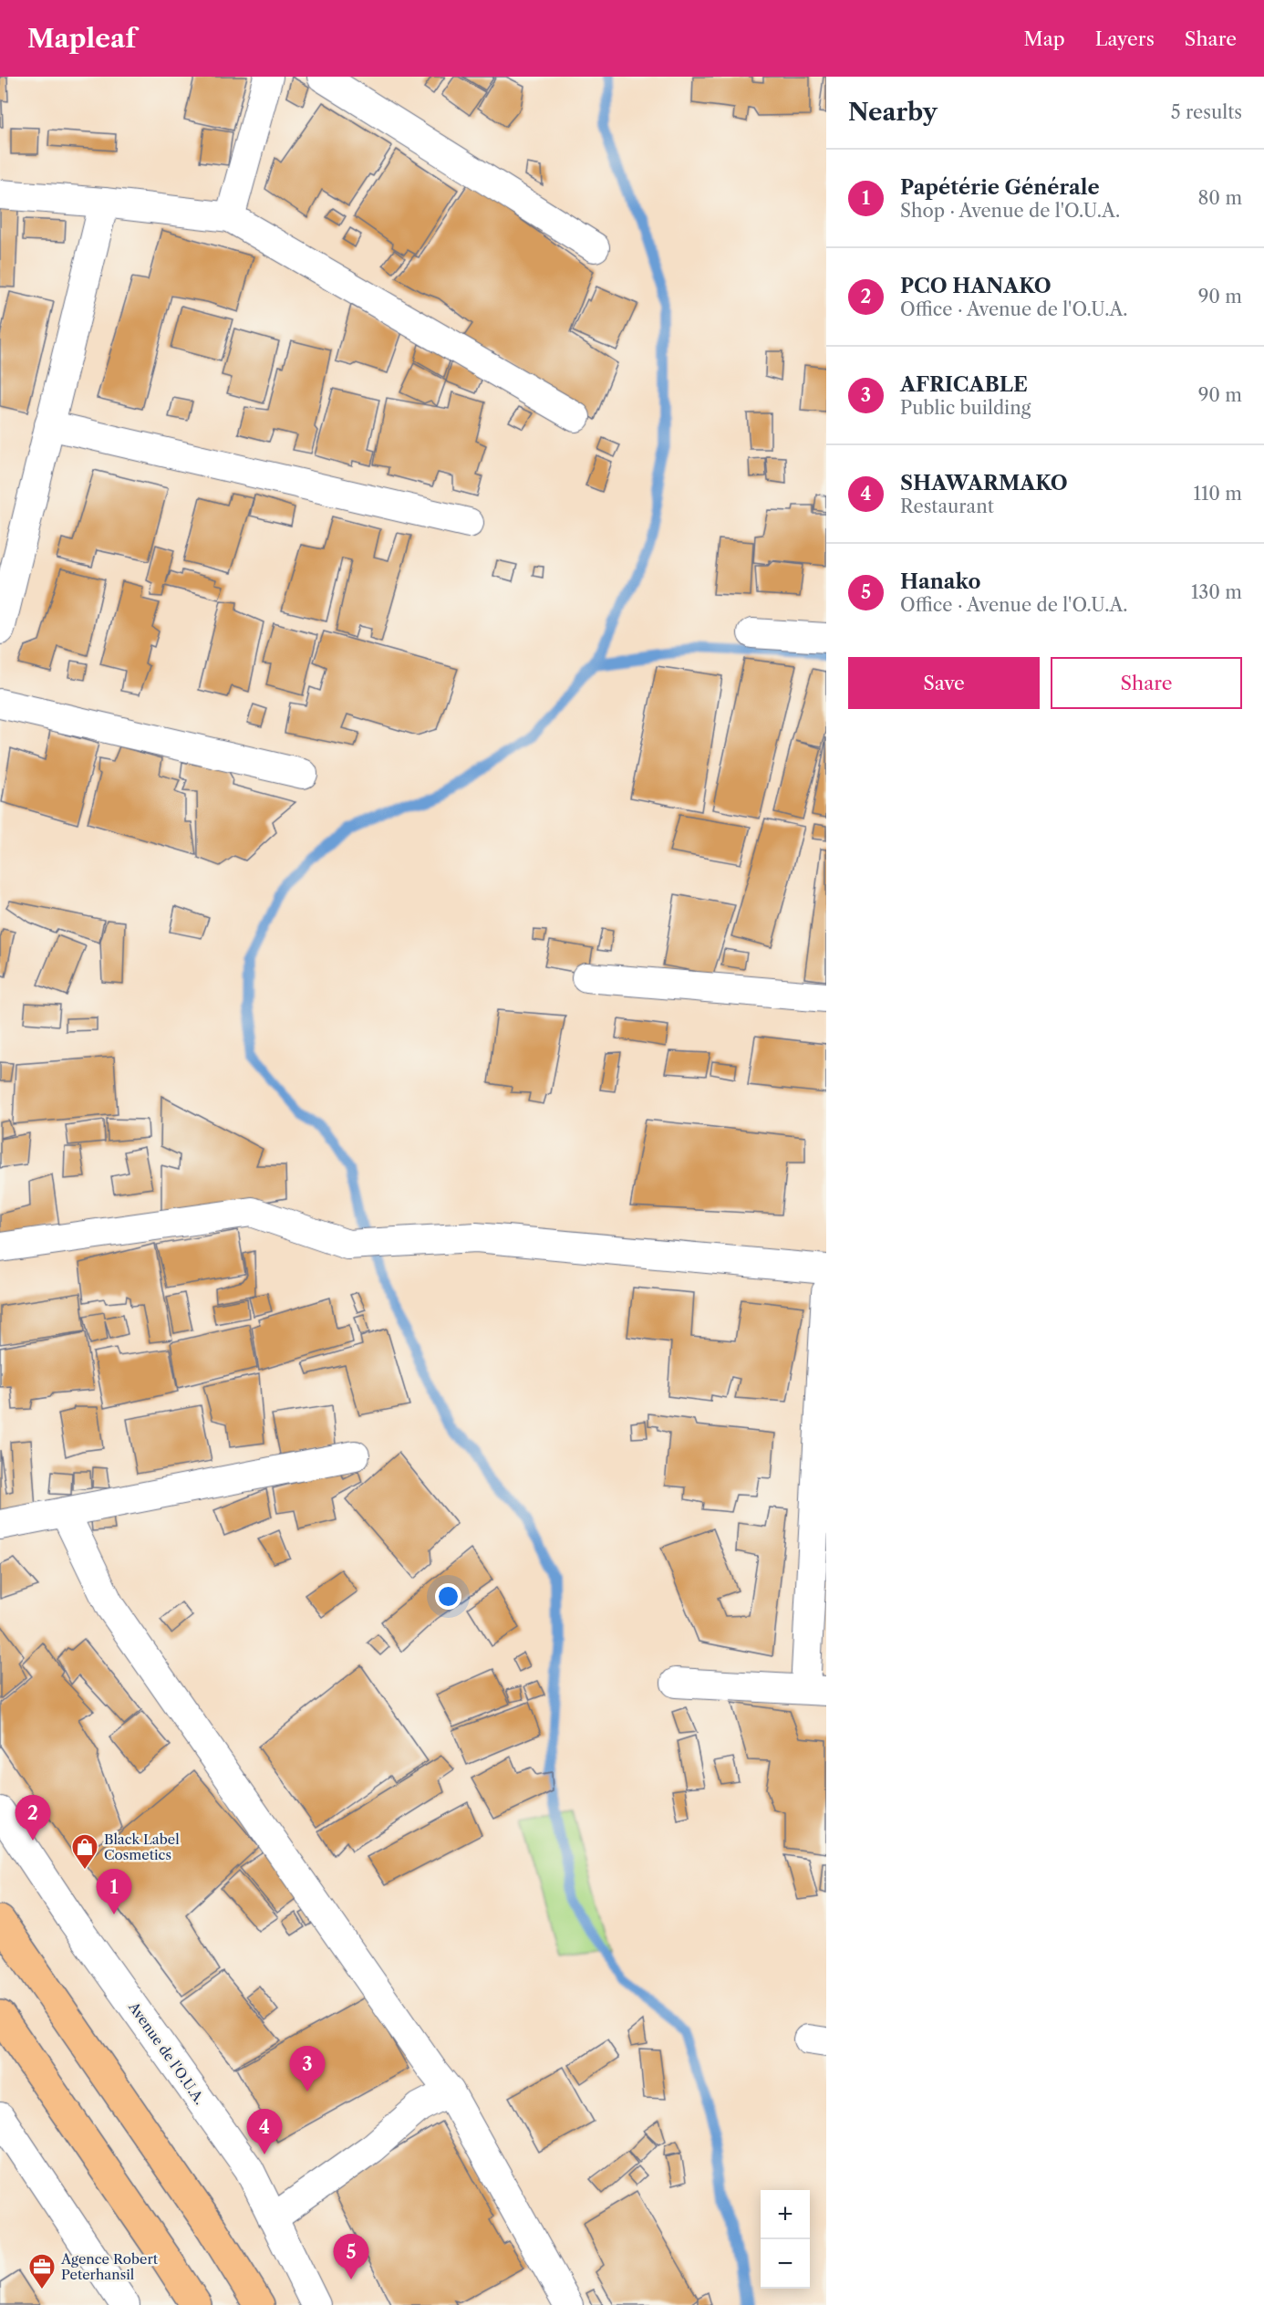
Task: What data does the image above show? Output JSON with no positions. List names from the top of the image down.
{
  "streets": {
    "street": ["Avenue de l'O.U.A."]
  },
  "places": {
    "shop": ["Black Label Cosmetics"],
    "office": ["Agence Robert Peterhansil"]
  },
  "page": {
    "header": "Mapleaf",
    "nav": ["Map", "Layers", "Share"],
    "heading": ["Nearby", "5 results"],
    "list": [
      {
        "mark": "1",
        "name": "Papétérie Générale",
        "note": "Shop · Avenue de l'O.U.A.",
        "value": "80 m"
      },
      {
        "mark": "2",
        "name": "PCO HANAKO",
        "note": "Office · Avenue de l'O.U.A.",
        "value": "90 m"
      },
      {
        "mark": "3",
        "name": "AFRICABLE",
        "note": "Public building",
        "value": "90 m"
      },
      {
        "mark": "4",
        "name": "SHAWARMAKO",
        "note": "Restaurant",
        "value": "110 m"
      },
      {
        "mark": "5",
        "name": "Hanako",
        "note": "Office · Avenue de l'O.U.A.",
        "value": "130 m"
      }
    ],
    "buttons": ["Save", "Share"],
    "pins": [
      "2",
      "1",
      "3",
      "4",
      "5"
    ],
    "map_buttons": ["+", "−"]
  }
}
